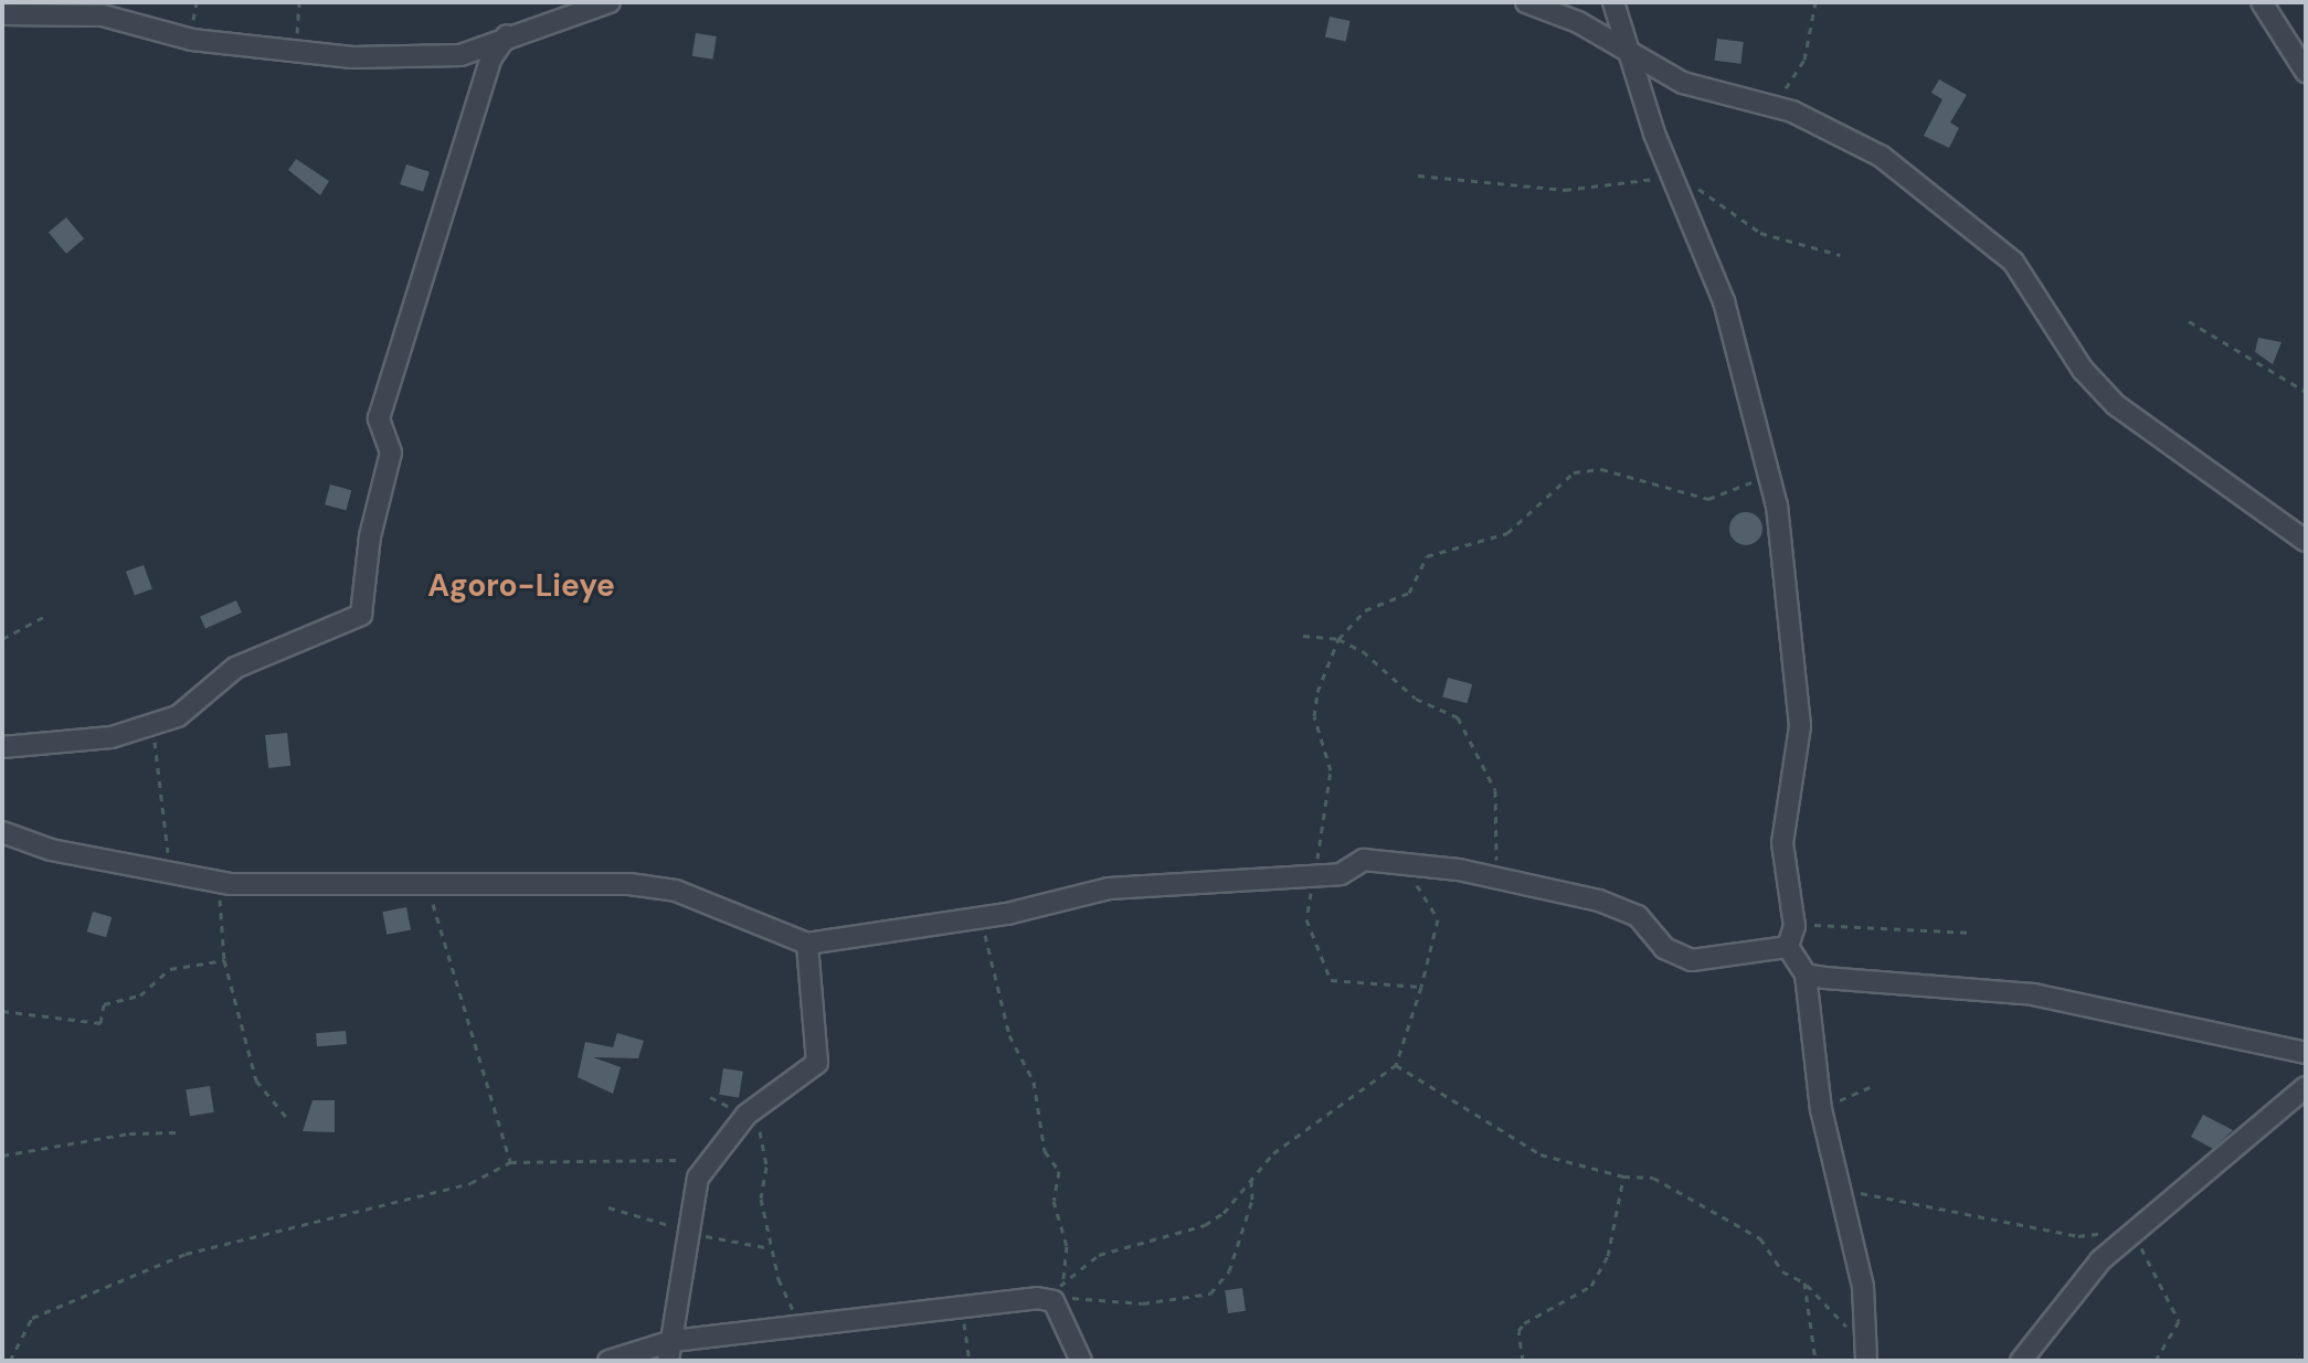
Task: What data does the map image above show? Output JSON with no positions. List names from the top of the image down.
{
  "districts": ["Agoro-Lieye"]
}
